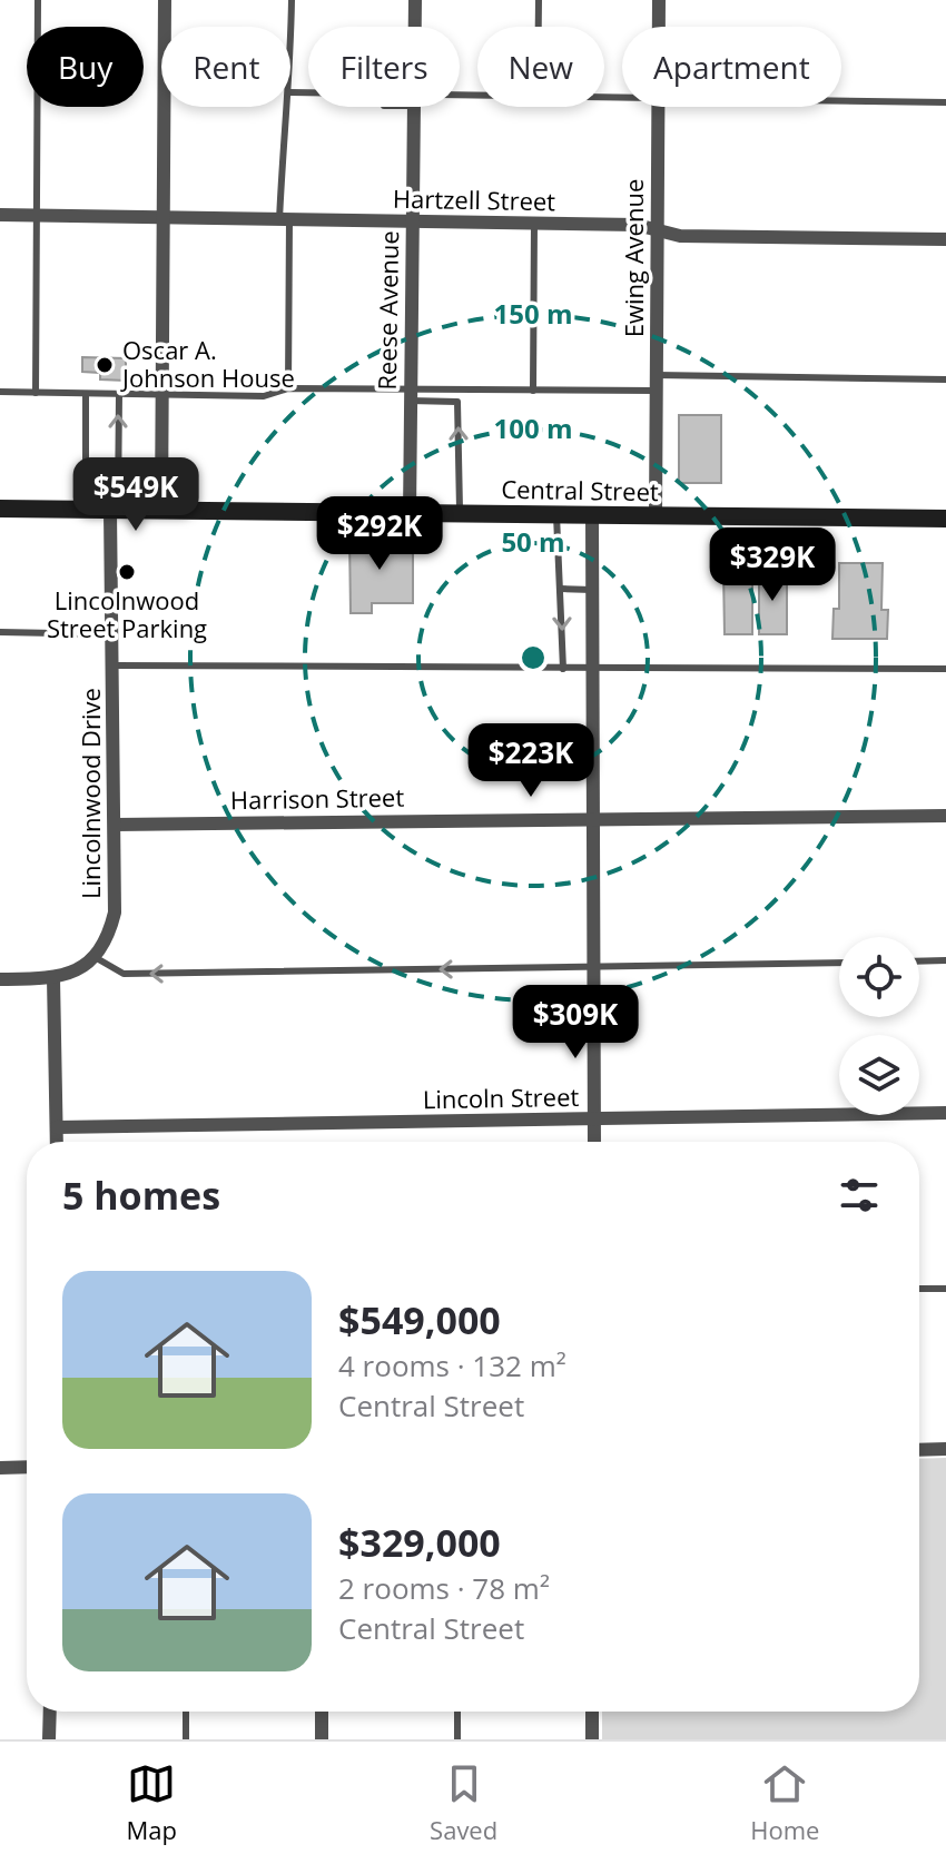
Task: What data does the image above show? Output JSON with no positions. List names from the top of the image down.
{
  "streets": {
    "main road": ["Central Street"],
    "street": [
      "Hartzell Street",
      "Ewing Avenue",
      "Reese Avenue",
      "Lincolnwood Drive",
      "Harrison Street",
      "Lincoln Street"
    ]
  },
  "crossings": [
    ["Hartzell Street", "Ewing Avenue"],
    ["Hartzell Street", "Reese Avenue"],
    ["Ewing Avenue", "Central Street"],
    ["Reese Avenue", "Central Street"],
    ["Central Street", "Lincolnwood Drive"],
    ["Lincolnwood Drive", "Harrison Street"]
  ],
  "places": ["Oscar A. Johnson House", "Lincolnwood Street Parking"],
  "page": {
    "chip": [
      "Buy",
      "Rent",
      "Filters",
      "New",
      "Apartment"
    ],
    "price": [
      "$549K",
      "$292K",
      "$329K",
      "$223K",
      "$309K"
    ],
    "heading": "5 homes",
    "list": [
      {
        "name": "$549,000",
        "note": "4 rooms · 132 m² · Central Street"
      },
      {
        "name": "$329,000",
        "note": "2 rooms · 78 m² · Central Street"
      }
    ],
    "tabs": ["Map", "Saved", "Home"]
  },
  "rings": ["150 m", "100 m", "50 m"]
}
